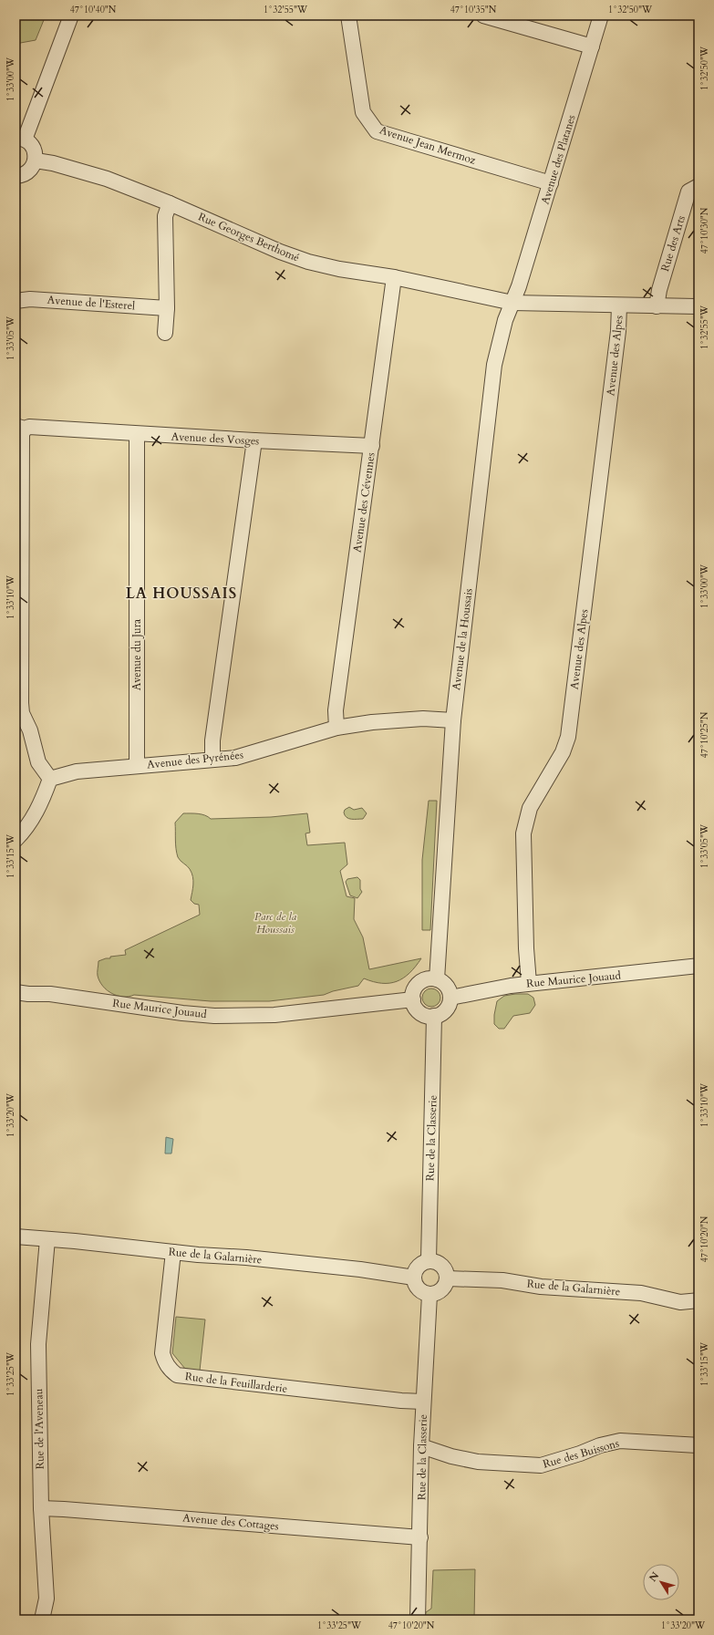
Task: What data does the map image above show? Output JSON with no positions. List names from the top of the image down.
{
  "streets": {
    "street": [
      "Avenue Jean Mermoz",
      "Avenue des Platanes",
      "Rue Georges Berthomé",
      "Rue des Arts",
      "Avenue de l'Esterel",
      "Avenue des Alpes",
      "Avenue des Vosges",
      "Avenue des Cévennes",
      "Avenue de la Houssais",
      "Avenue du Jura",
      "Avenue des Pyrénées",
      "Rue Maurice Jouaud",
      "Rue de la Classerie",
      "Rue de la Galarnière",
      "Rue de la Feuillarderie",
      "Rue de l'Aveneau",
      "Rue des Buissons",
      "Avenue des Cottages"
    ]
  },
  "crossings": [
    ["Avenue Jean Mermoz", "Avenue des Platanes"],
    ["Avenue des Platanes", "Rue Georges Berthomé"],
    ["Avenue des Platanes", "Avenue de la Houssais"],
    ["Rue Georges Berthomé", "Rue des Arts"],
    ["Rue Georges Berthomé", "Avenue des Alpes"],
    ["Rue Georges Berthomé", "Avenue des Cévennes"],
    ["Rue Georges Berthomé", "Avenue de la Houssais"],
    ["Avenue des Alpes", "Rue Maurice Jouaud"],
    ["Avenue des Vosges", "Avenue des Cévennes"],
    ["Avenue des Vosges", "Avenue du Jura"],
    ["Avenue des Cévennes", "Avenue des Pyrénées"],
    ["Avenue de la Houssais", "Avenue des Pyrénées"],
    ["Avenue de la Houssais", "Rue Maurice Jouaud"],
    ["Avenue de la Houssais", "Rue de la Classerie"],
    ["Avenue du Jura", "Avenue des Pyrénées"],
    ["Rue Maurice Jouaud", "Rue de la Classerie"],
    ["Rue de la Classerie", "Rue de la Galarnière"],
    ["Rue de la Classerie", "Rue de la Feuillarderie"],
    ["Rue de la Classerie", "Rue des Buissons"],
    ["Rue de la Classerie", "Avenue des Cottages"],
    ["Rue de la Galarnière", "Rue de la Feuillarderie"],
    ["Rue de la Galarnière", "Rue de l'Aveneau"],
    ["Rue de l'Aveneau", "Avenue des Cottages"]
  ],
  "districts": ["LA HOUSSAIS"],
  "parks": ["Parc de la Houssais"],
  "north": "top left",
  "coordinates": [
    "47°10'40\"N",
    "1°32'55\"W",
    "47°10'35\"N",
    "1°32'50\"W",
    "1°33'00\"W",
    "47°10'30\"N",
    "1°33'05\"W",
    "1°33'10\"W",
    "47°10'25\"N",
    "1°33'15\"W",
    "1°33'20\"W",
    "47°10'20\"N",
    "1°33'25\"W"
  ]
}
